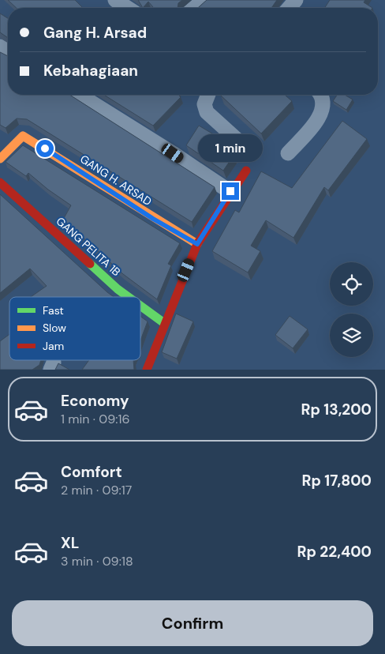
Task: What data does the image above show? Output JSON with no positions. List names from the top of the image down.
{
  "streets": {
    "street": ["GANG H. ARSAD", "GANG PELITA 1B"]
  },
  "legend": ["Fast", "Slow", "Jam"],
  "page": {
    "banner": ["Gang H. Arsad", "Kebahagiaan"],
    "bubble": "1 min",
    "list": [
      {
        "name": "Economy",
        "note": "1 min · 09:16",
        "value": "Rp 13,200"
      },
      {
        "name": "Comfort",
        "note": "2 min · 09:17",
        "value": "Rp 17,800"
      },
      {
        "name": "XL",
        "note": "3 min · 09:18",
        "value": "Rp 22,400"
      }
    ],
    "buttons": "Confirm"
  }
}
